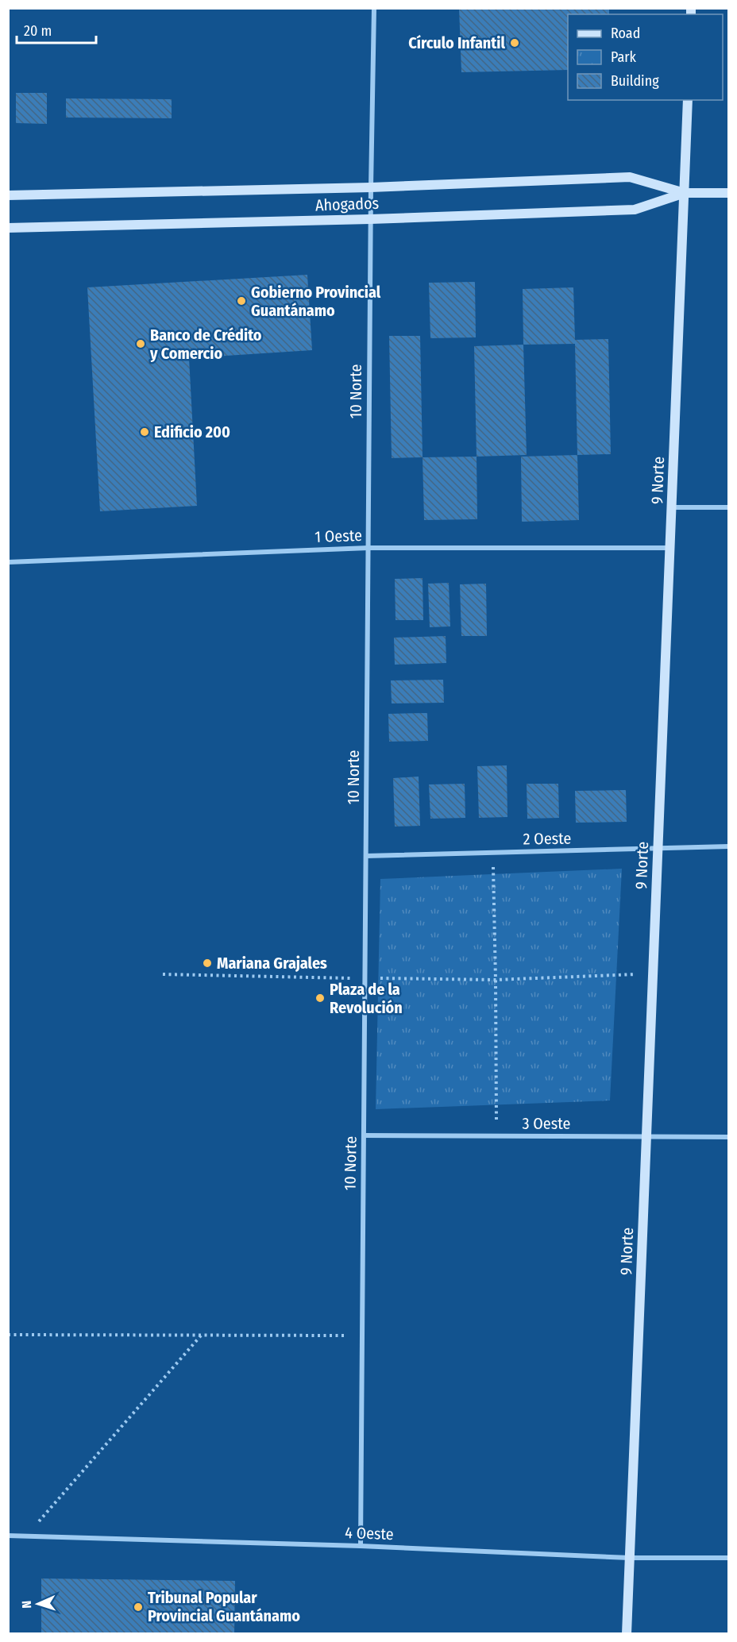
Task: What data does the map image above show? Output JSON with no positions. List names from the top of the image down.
{
  "streets": {
    "main road": ["Ahogados", "9 Norte"],
    "street": [
      "10 Norte",
      "1 Oeste",
      "2 Oeste",
      "3 Oeste",
      "4 Oeste"
    ]
  },
  "crossings": [
    ["Ahogados", "10 Norte"],
    ["Ahogados", "9 Norte"],
    ["10 Norte", "1 Oeste"],
    ["10 Norte", "2 Oeste"],
    ["10 Norte", "3 Oeste"],
    ["10 Norte", "4 Oeste"],
    ["9 Norte", "1 Oeste"],
    ["9 Norte", "2 Oeste"],
    ["9 Norte", "3 Oeste"],
    ["9 Norte", "4 Oeste"]
  ],
  "places": [
    "Círculo Infantil",
    "Gobierno Provincial Guantánamo",
    "Banco de Crédito y Comercio",
    "Edificio 200",
    "Mariana Grajales",
    "Plaza de la Revolución",
    "Tribunal Popular Provincial Guantánamo"
  ],
  "legend": ["Road", "Park", "Building"],
  "scale_bar": "20 m",
  "north": "left"
}
